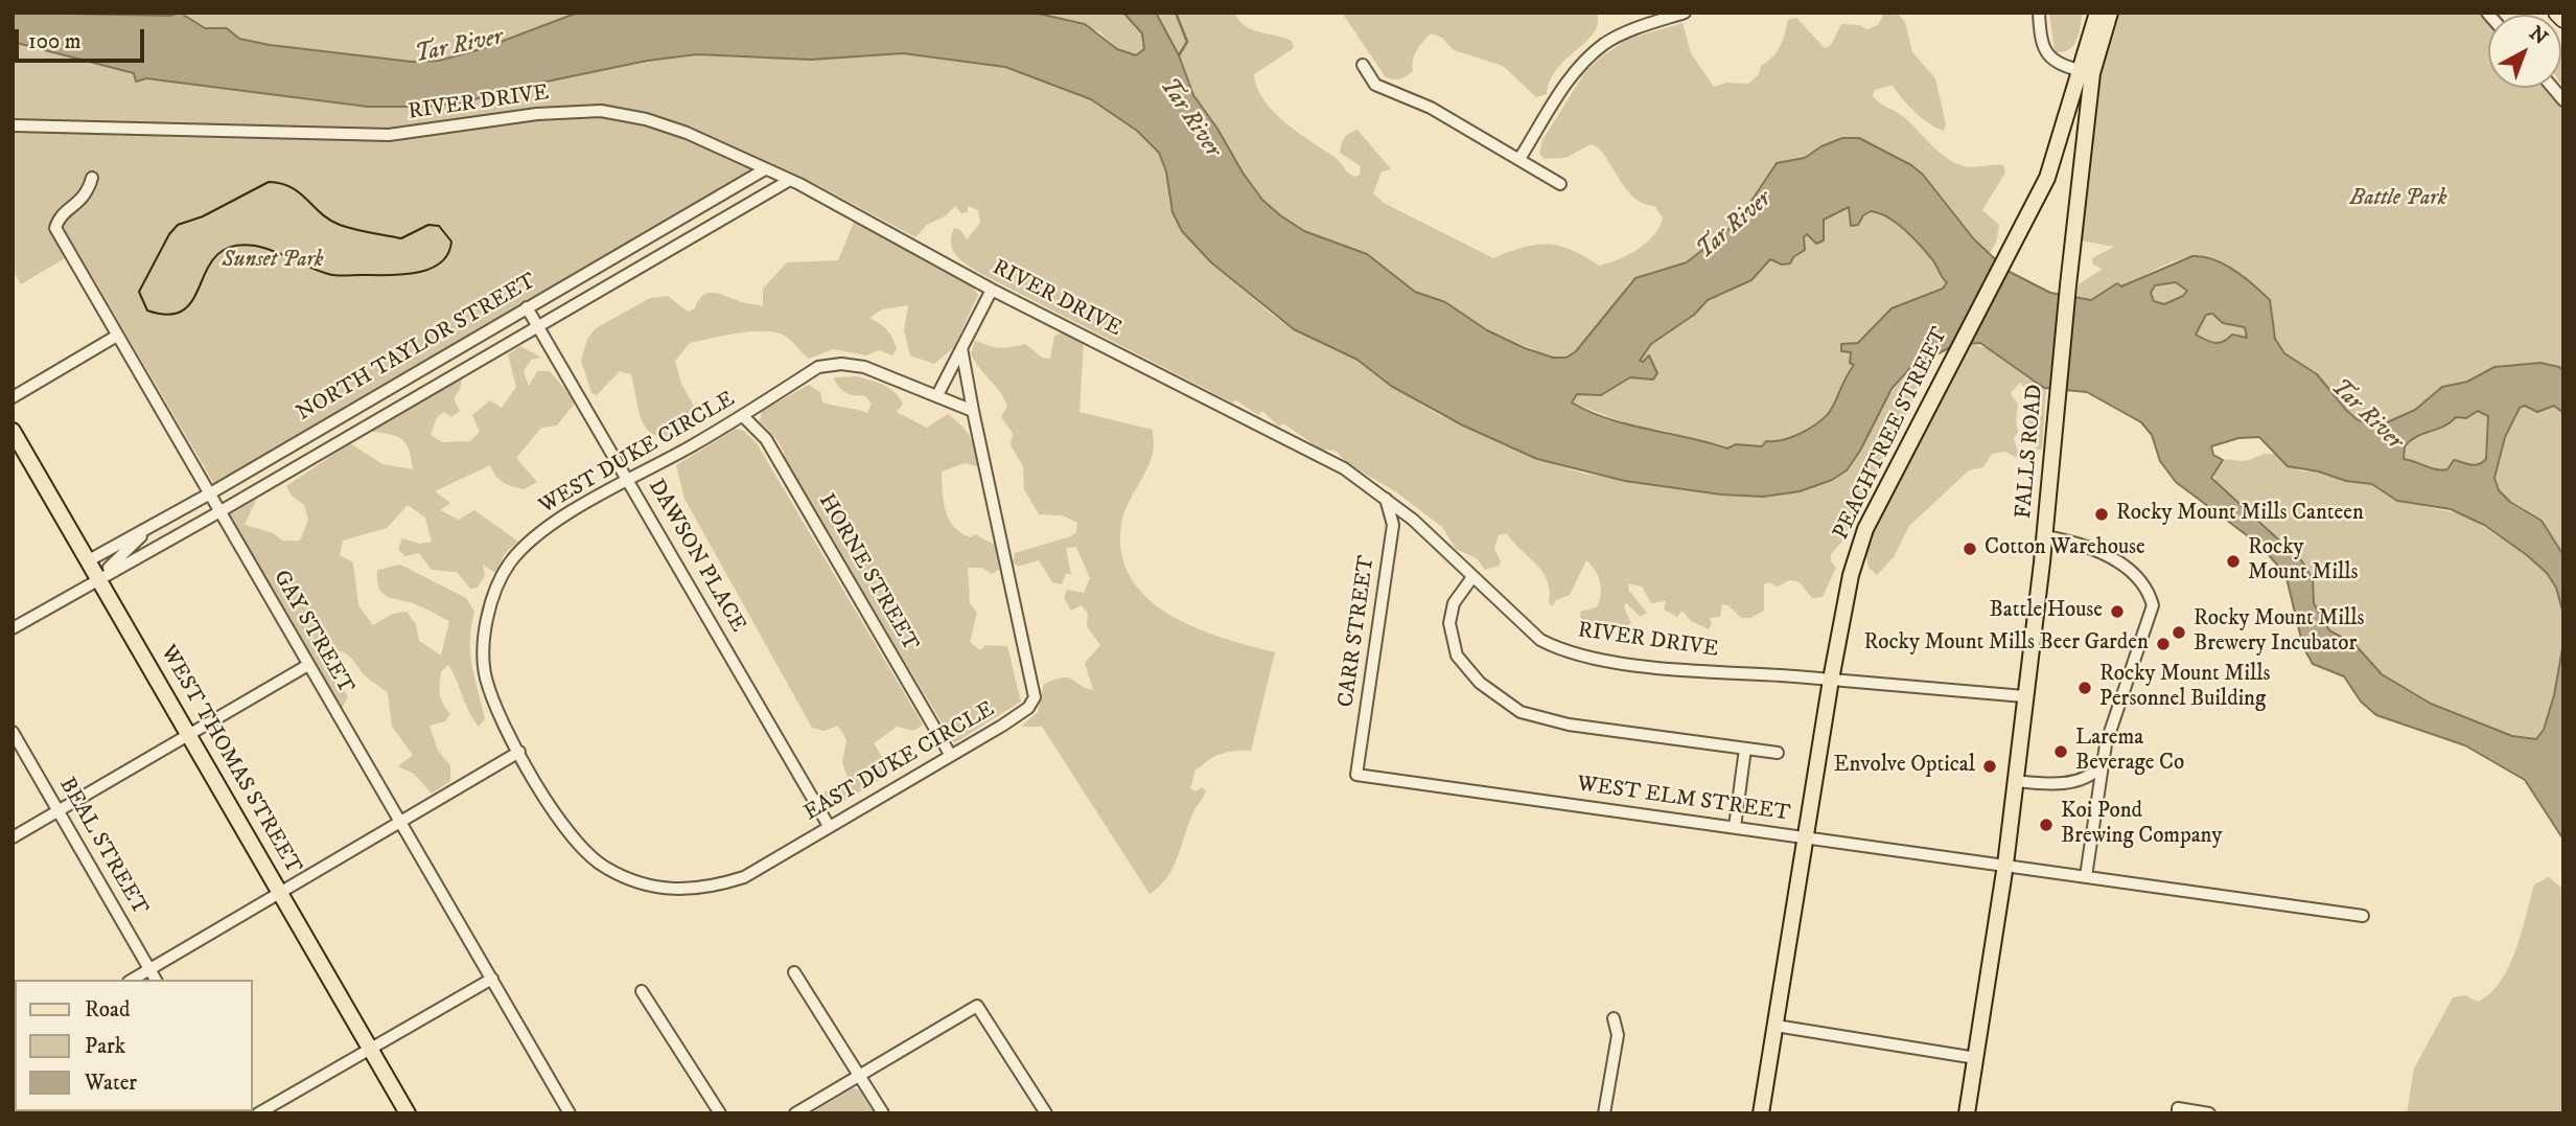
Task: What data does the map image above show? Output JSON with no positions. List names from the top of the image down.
{
  "streets": {
    "main road": ["PEACHTREE STREET", "FALLS ROAD", "WEST THOMAS STREET"],
    "street": [
      "RIVER DRIVE",
      "NORTH TAYLOR STREET",
      "WEST DUKE CIRCLE",
      "DAWSON PLACE",
      "HORNE STREET",
      "CARR STREET",
      "GAY STREET",
      "EAST DUKE CIRCLE",
      "WEST ELM STREET",
      "BEAL STREET"
    ]
  },
  "crossings": [
    ["RIVER DRIVE", "NORTH TAYLOR STREET"],
    ["RIVER DRIVE", "PEACHTREE STREET"],
    ["RIVER DRIVE", "FALLS ROAD"],
    ["RIVER DRIVE", "CARR STREET"],
    ["NORTH TAYLOR STREET", "DAWSON PLACE"],
    ["NORTH TAYLOR STREET", "GAY STREET"],
    ["NORTH TAYLOR STREET", "WEST THOMAS STREET"],
    ["PEACHTREE STREET", "FALLS ROAD"],
    ["PEACHTREE STREET", "WEST ELM STREET"],
    ["FALLS ROAD", "WEST ELM STREET"],
    ["WEST DUKE CIRCLE", "DAWSON PLACE"],
    ["WEST DUKE CIRCLE", "HORNE STREET"],
    ["WEST DUKE CIRCLE", "EAST DUKE CIRCLE"],
    ["DAWSON PLACE", "EAST DUKE CIRCLE"],
    ["HORNE STREET", "EAST DUKE CIRCLE"],
    ["CARR STREET", "WEST ELM STREET"]
  ],
  "water": ["Tar River"],
  "parks": ["Battle Park", "Sunset Park"],
  "places": [
    "Rocky Mount Mills Canteen",
    "Cotton Warehouse",
    "Rocky Mount Mills",
    "Battle House",
    "Rocky Mount Mills Brewery Incubator",
    "Rocky Mount Mills Beer Garden",
    "Rocky Mount Mills Personnel Building",
    "Larema Beverage Co",
    "Envolve Optical",
    "Koi Pond Brewing Company"
  ],
  "legend": ["Road", "Park", "Water"],
  "scale_bar": "100 m",
  "north": "top right"
}
